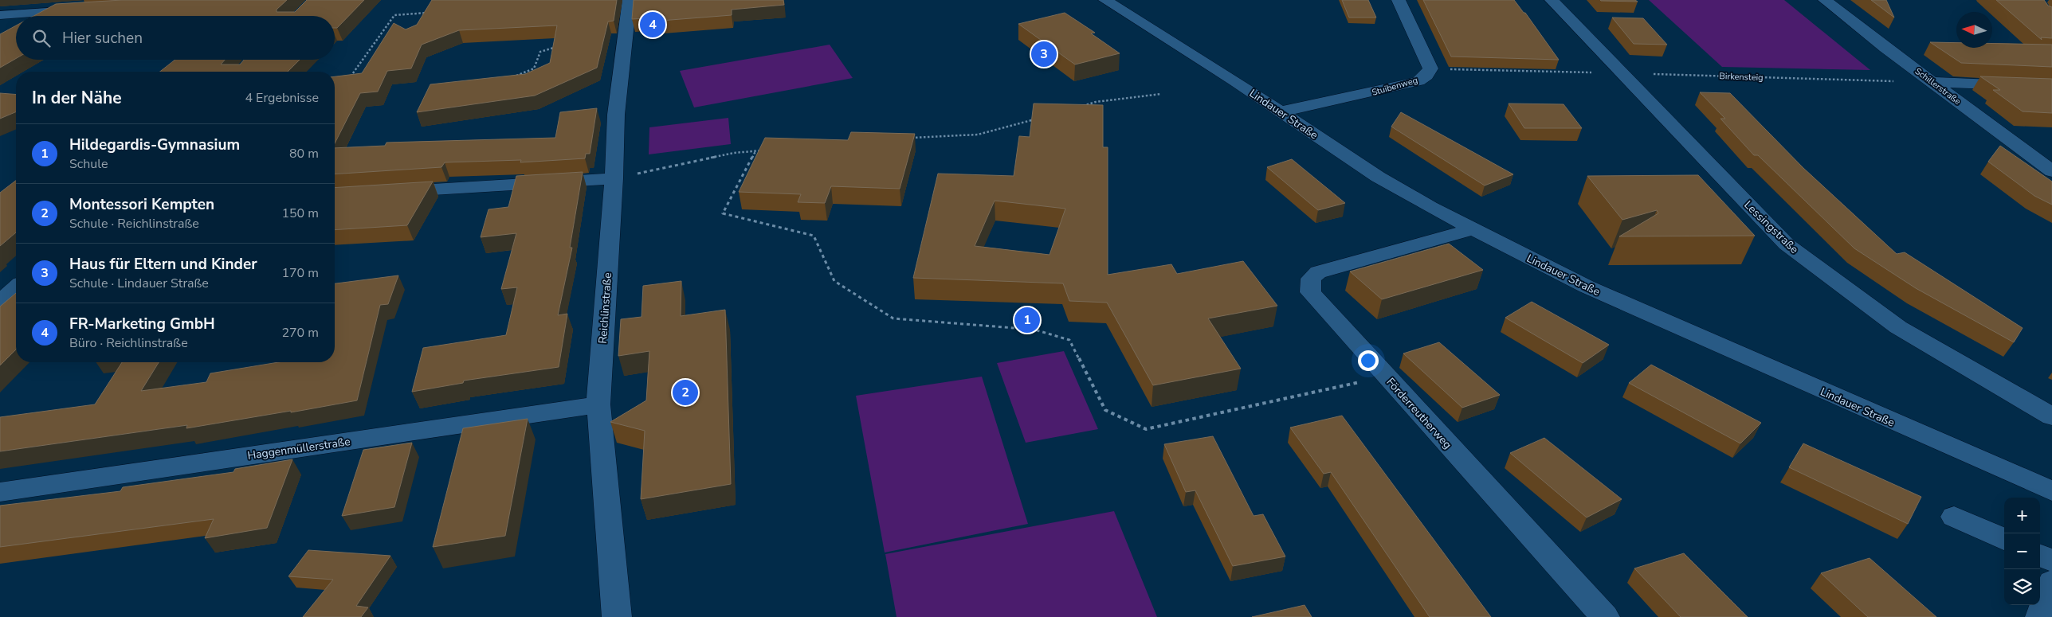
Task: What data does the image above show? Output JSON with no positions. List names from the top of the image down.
{
  "streets": {
    "street": [
      "Stuibenweg",
      "Schillerstraße",
      "Lindauer Straße",
      "Lessingstraße",
      "Reichlinstraße",
      "Förderreutherweg",
      "Haggenmüllerstraße"
    ],
    "path": ["Birkensteig"]
  },
  "crossings": [
    ["Birkensteig", "Stuibenweg"],
    ["Birkensteig", "Schillerstraße"],
    ["Birkensteig", "Lessingstraße"],
    ["Stuibenweg", "Lindauer Straße"],
    ["Lindauer Straße", "Förderreutherweg"],
    ["Reichlinstraße", "Haggenmüllerstraße"]
  ],
  "north": "left",
  "page": {
    "pins": [
      "4",
      "3",
      "1",
      "2"
    ],
    "search": "Hier suchen",
    "heading": ["In der Nähe", "4 Ergebnisse"],
    "list": [
      {
        "mark": "1",
        "name": "Hildegardis-Gymnasium",
        "note": "Schule",
        "value": "80 m"
      },
      {
        "mark": "2",
        "name": "Montessori Kempten",
        "note": "Schule · Reichlinstraße",
        "value": "150 m"
      },
      {
        "mark": "3",
        "name": "Haus für Eltern und Kinder",
        "note": "Schule · Lindauer Straße",
        "value": "170 m"
      },
      {
        "mark": "4",
        "name": "FR-Marketing GmbH",
        "note": "Büro · Reichlinstraße",
        "value": "270 m"
      }
    ],
    "map_buttons": ["+", "−"]
  }
}
